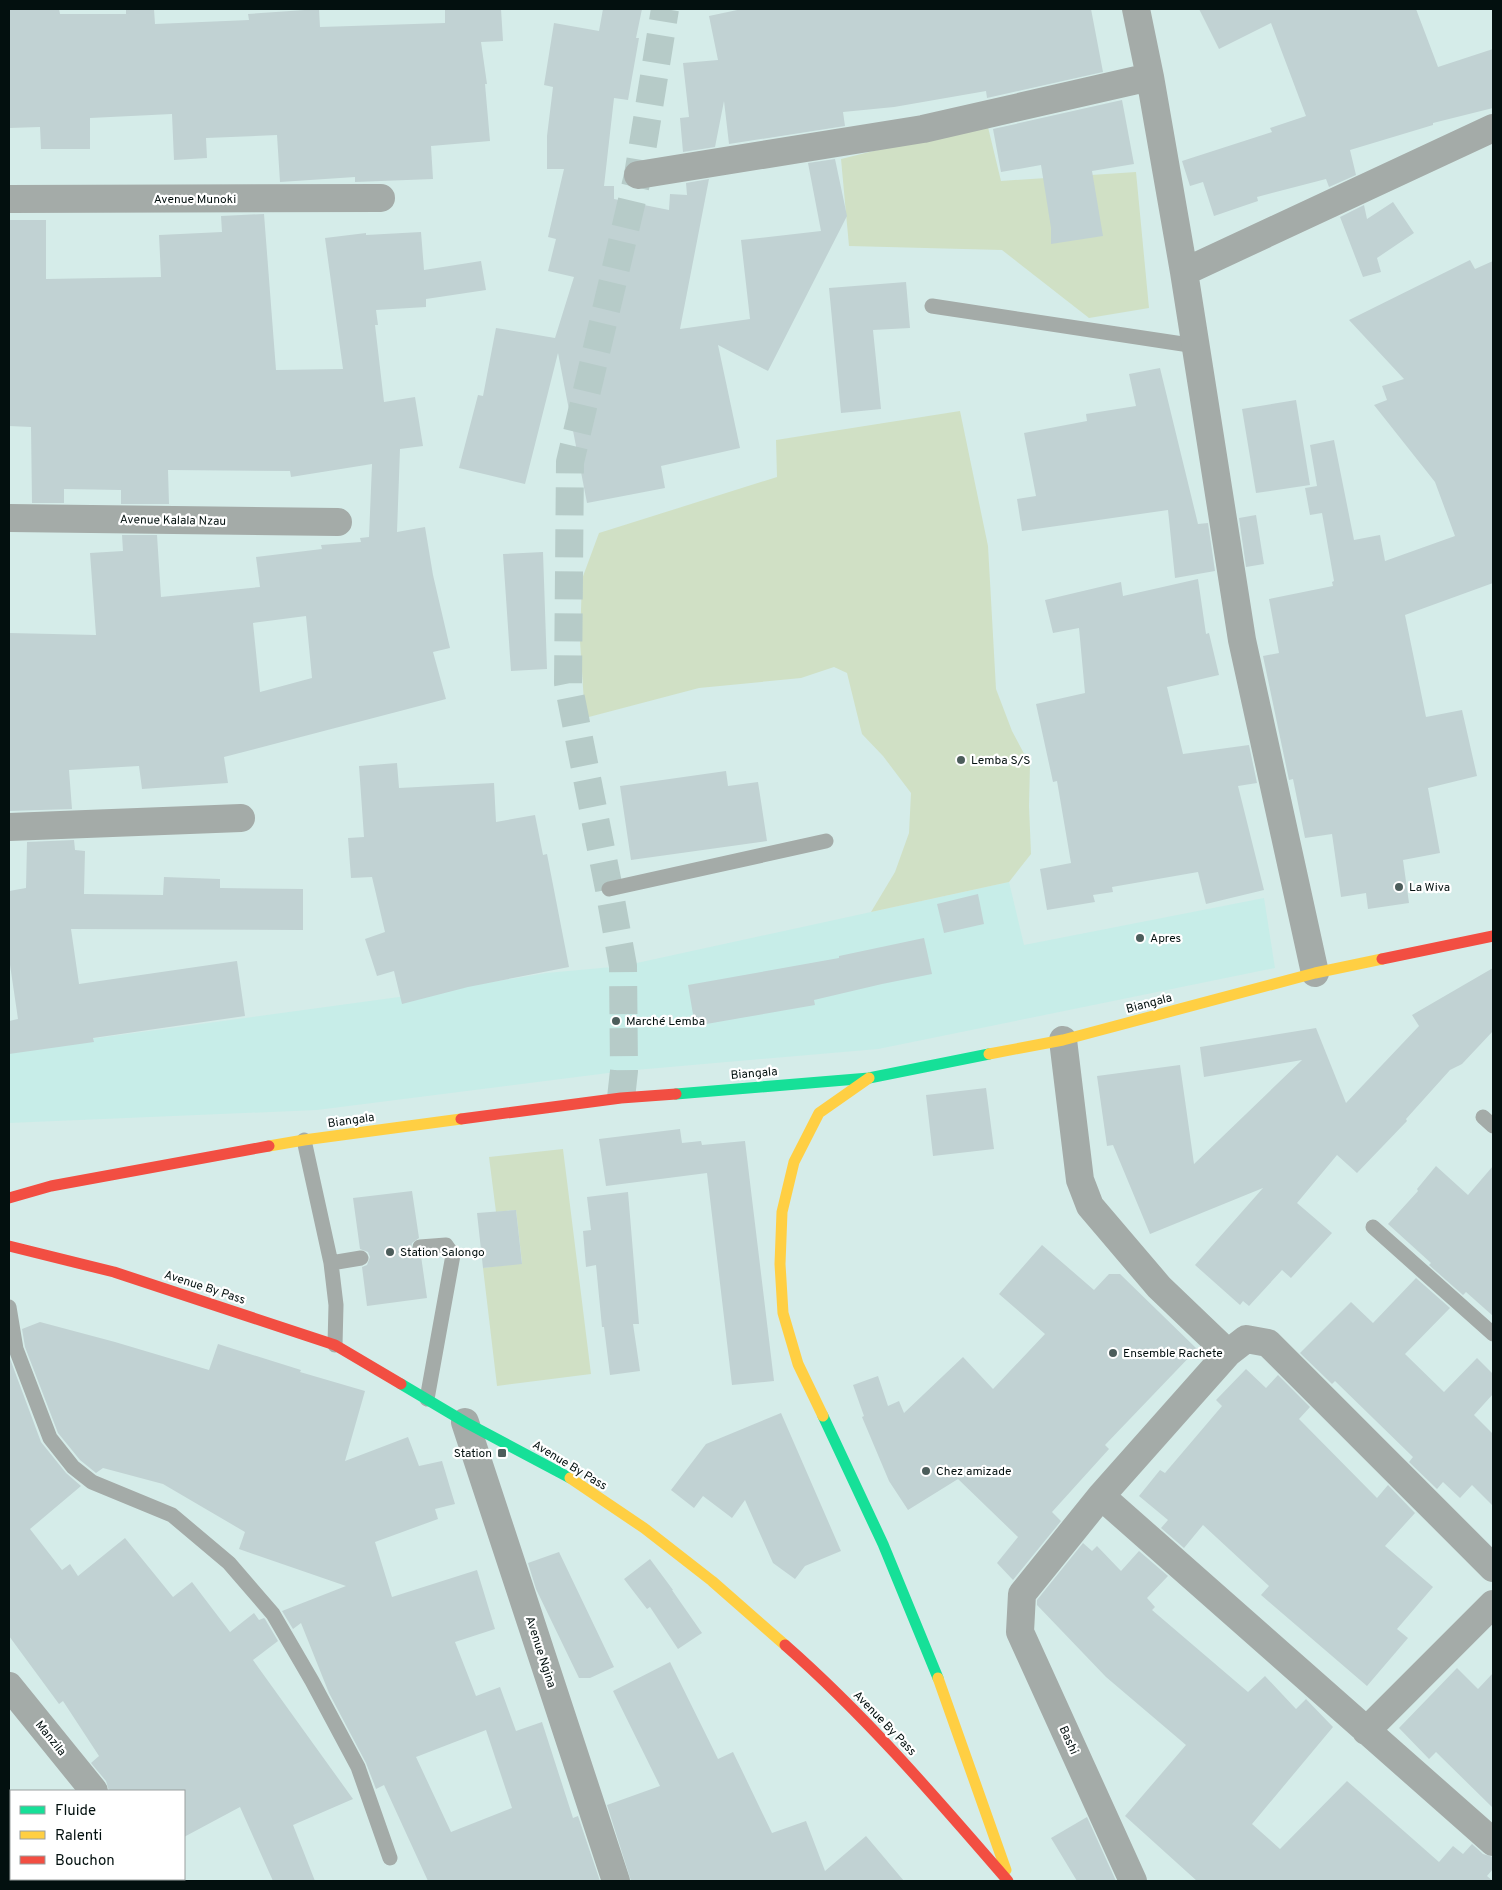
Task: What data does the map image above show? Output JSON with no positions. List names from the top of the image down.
{
  "streets": {
    "main road": ["Biangala", "Avenue By Pass"],
    "street": [
      "Avenue Munoki",
      "Avenue Kalala Nzau",
      "Avenue Ngina",
      "Manzila",
      "Bashi"
    ]
  },
  "crossings": [
    ["Avenue By Pass", "Avenue Ngina"]
  ],
  "places": {
    "other": [
      "Lemba S/S",
      "La Wiva",
      "Apres",
      "Marché Lemba",
      "Station Salongo",
      "Ensemble Rachete",
      "Chez amizade"
    ],
    "transit": ["Station"]
  },
  "legend": ["Fluide", "Ralenti", "Bouchon"]
}
